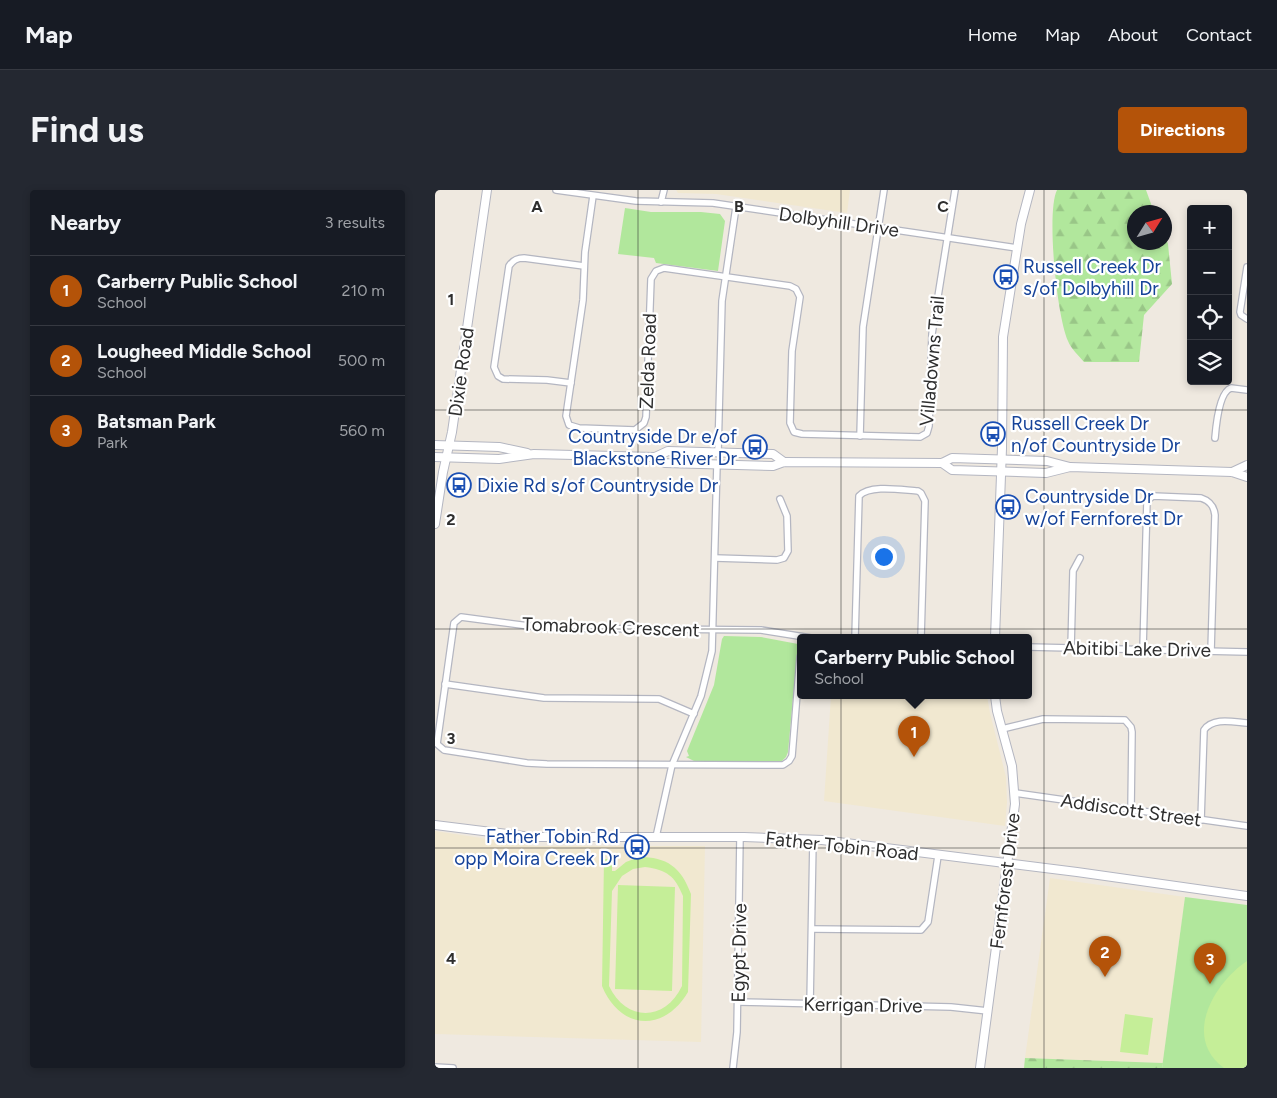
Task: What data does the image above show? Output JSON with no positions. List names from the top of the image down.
{
  "streets": {
    "street": [
      "Dolbyhill Drive",
      "Zelda Road",
      "Villadowns Trail",
      "Dixie Road",
      "Tomabrook Crescent",
      "Abitibi Lake Drive",
      "Addiscott Street",
      "Father Tobin Road",
      "Fernforest Drive",
      "Egypt Drive",
      "Kerrigan Drive"
    ]
  },
  "crossings": [
    ["Dolbyhill Drive", "Zelda Road"],
    ["Dolbyhill Drive", "Villadowns Trail"],
    ["Zelda Road", "Villadowns Trail"],
    ["Addiscott Street", "Fernforest Drive"],
    ["Father Tobin Road", "Fernforest Drive"],
    ["Father Tobin Road", "Egypt Drive"],
    ["Fernforest Drive", "Kerrigan Drive"],
    ["Egypt Drive", "Kerrigan Drive"]
  ],
  "places": {
    "bus stop": [
      "Russell Creek Dr s/of Dolbyhill Dr",
      "Russell Creek Dr n/of Countryside Dr",
      "Countryside Dr e/of Blackstone River Dr",
      "Dixie Rd s/of Countryside Dr",
      "Countryside Dr w/of Fernforest Dr",
      "Father Tobin Rd opp Moira Creek Dr"
    ]
  },
  "north": "top right",
  "page": {
    "header": "Map",
    "nav": [
      "Home",
      "Map",
      "About",
      "Contact"
    ],
    "buttons": "Directions",
    "title": "Find us",
    "heading": ["Nearby", "3 results"],
    "map_buttons": ["+", "−"],
    "list": [
      {
        "mark": "1",
        "name": "Carberry Public School",
        "note": "School",
        "value": "210 m"
      },
      {
        "mark": "2",
        "name": "Lougheed Middle School",
        "note": "School",
        "value": "500 m"
      },
      {
        "mark": "3",
        "name": "Batsman Park",
        "note": "Park",
        "value": "560 m"
      }
    ],
    "popup": ["Carberry Public School", "School"],
    "pins": ["1", "2", "3"]
  },
  "grid": {
    "columns": ["A", "B", "C"],
    "rows": [
      "1",
      "2",
      "3",
      "4"
    ]
  }
}
